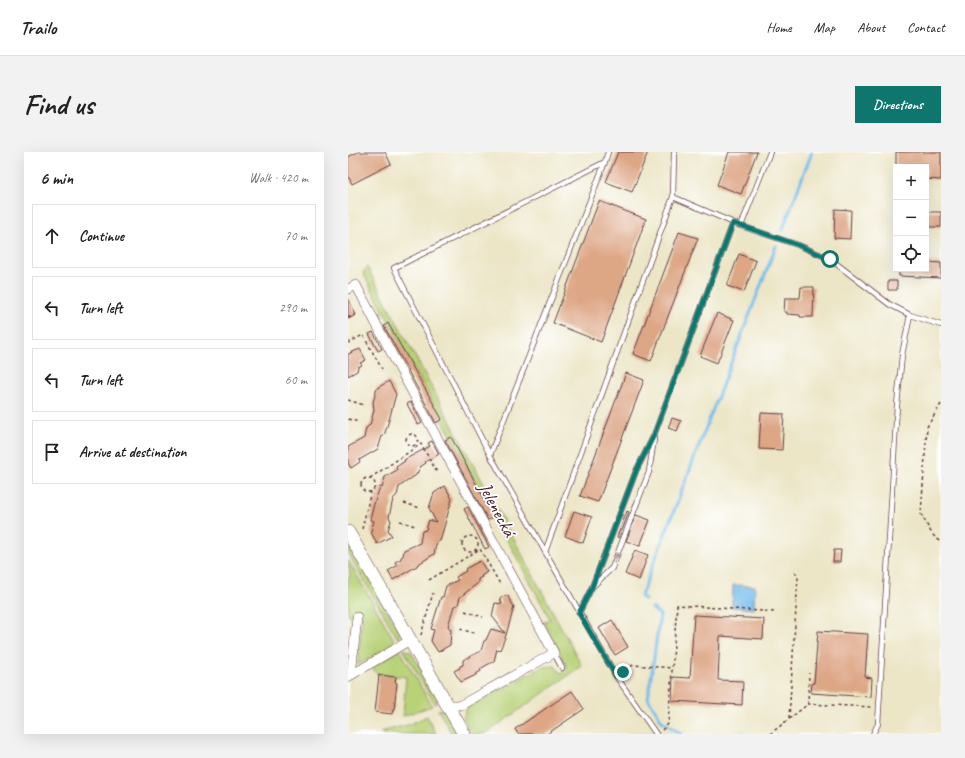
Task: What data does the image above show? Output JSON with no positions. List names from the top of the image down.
{
  "streets": {
    "street": ["Jelenecká"]
  },
  "page": {
    "header": "Trailo",
    "nav": [
      "Home",
      "Map",
      "About",
      "Contact"
    ],
    "buttons": "Directions",
    "title": "Find us",
    "heading": ["6 min", "Walk · 420 m"],
    "map_buttons": ["+", "−"],
    "list": [
      ["Continue", "70 m"],
      ["Turn left", "290 m"],
      ["Turn left", "60 m"],
      "Arrive at destination"
    ]
  }
}
